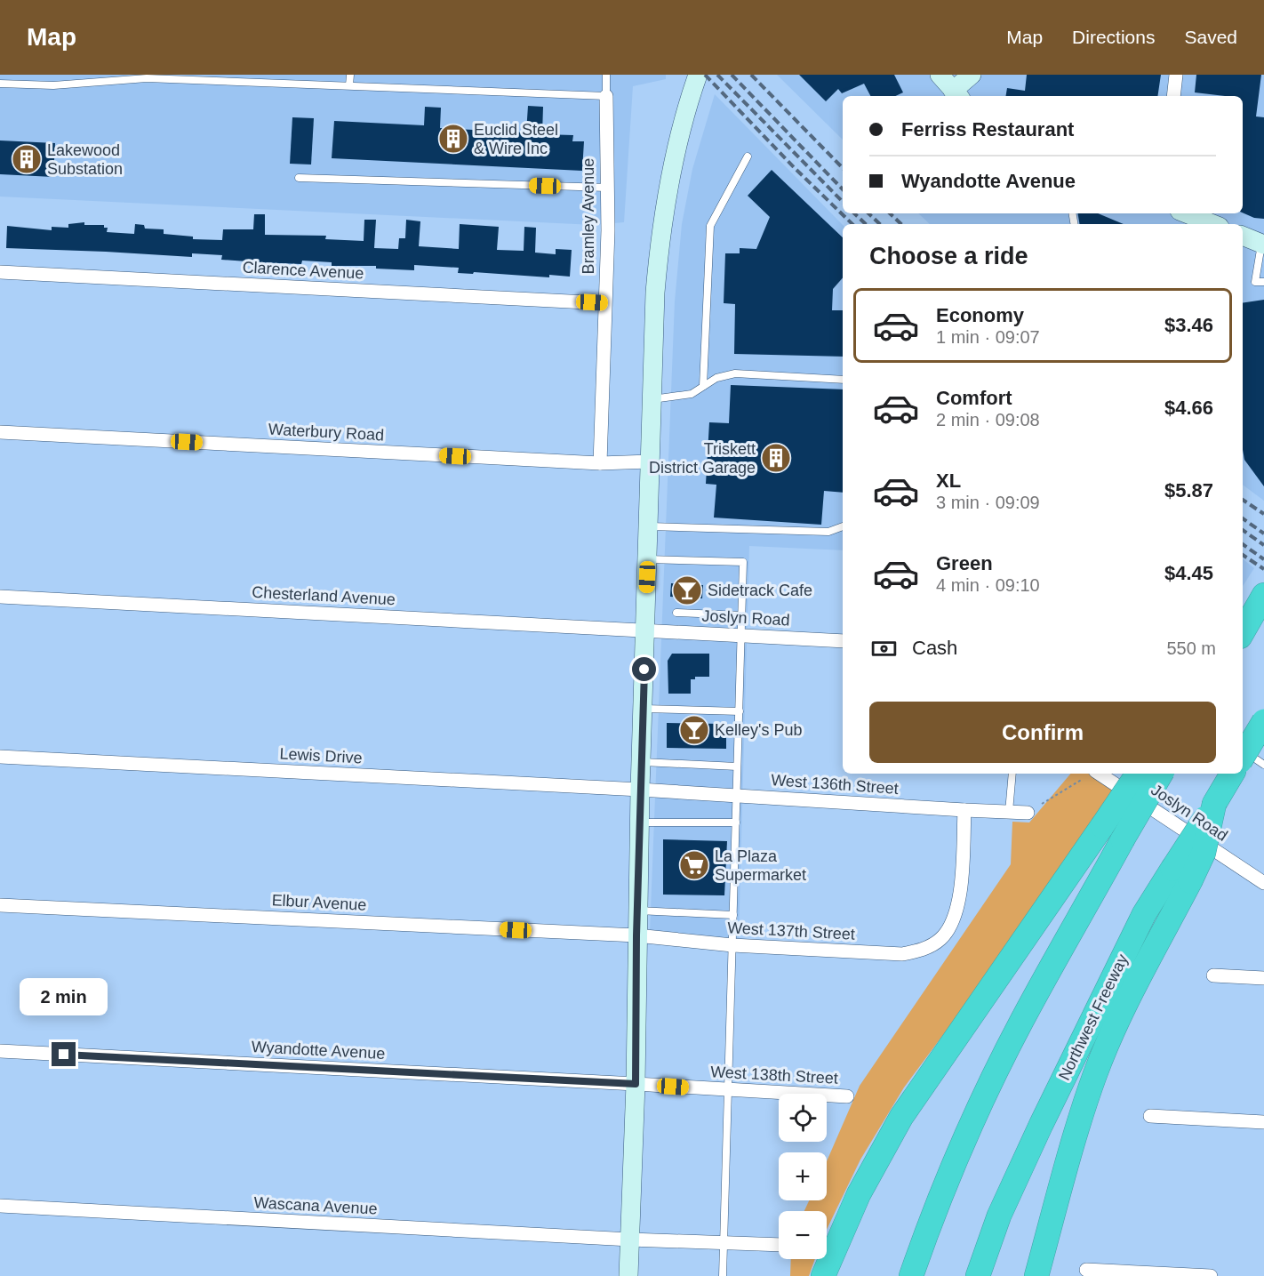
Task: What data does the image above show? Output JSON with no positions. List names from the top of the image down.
{
  "streets": {
    "highway": ["Northwest Freeway"],
    "street": [
      "Bramley Avenue",
      "Clarence Avenue",
      "Waterbury Road",
      "Chesterland Avenue",
      "Joslyn Road",
      "Lewis Drive",
      "West 136th Street",
      "Elbur Avenue",
      "West 137th Street",
      "Wyandotte Avenue",
      "West 138th Street",
      "Wascana Avenue"
    ]
  },
  "crossings": [
    ["Bramley Avenue", "Clarence Avenue"],
    ["Bramley Avenue", "Waterbury Road"],
    ["Chesterland Avenue", "Joslyn Road"],
    ["Lewis Drive", "West 136th Street"],
    ["West 136th Street", "West 137th Street"],
    ["Elbur Avenue", "West 137th Street"],
    ["Wyandotte Avenue", "West 138th Street"]
  ],
  "places": {
    "building": ["Euclid Steel & Wire Inc", "Lakewood Substation", "Triskett District Garage"],
    "bar": ["Sidetrack Cafe", "Kelley's Pub"],
    "supermarket": ["La Plaza Supermarket"]
  },
  "page": {
    "header": "Map",
    "nav": ["Map", "Directions", "Saved"],
    "banner": ["Ferriss Restaurant", "Wyandotte Avenue"],
    "heading": "Choose a ride",
    "list": [
      {
        "name": "Economy",
        "note": "1 min · 09:07",
        "value": "$3.46"
      },
      {
        "name": "Comfort",
        "note": "2 min · 09:08",
        "value": "$4.66"
      },
      {
        "name": "XL",
        "note": "3 min · 09:09",
        "value": "$5.87"
      },
      {
        "name": "Green",
        "note": "4 min · 09:10",
        "value": "$4.45"
      }
    ],
    "pay": ["Cash", "550 m"],
    "buttons": "Confirm",
    "bubble": "2 min",
    "map_buttons": ["+", "−"]
  }
}
